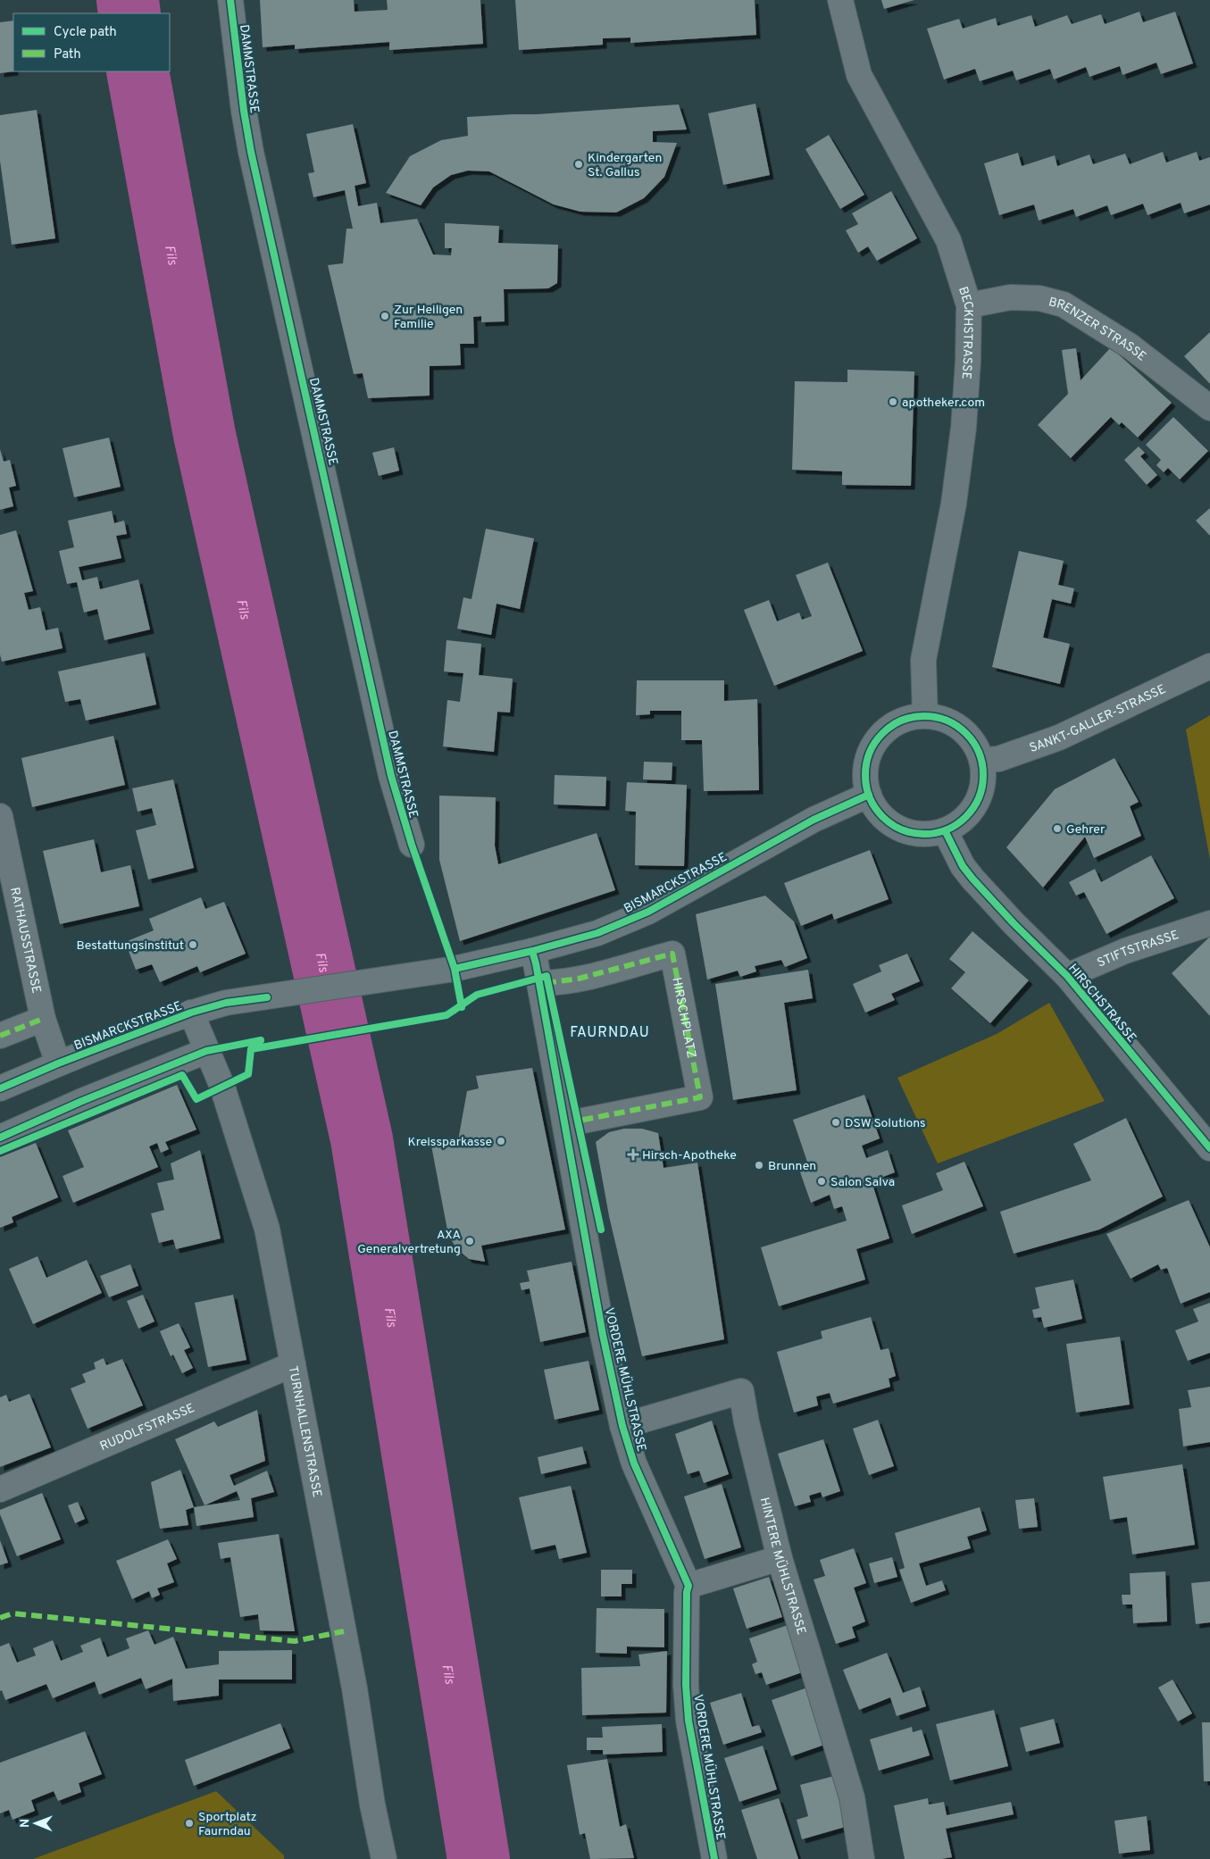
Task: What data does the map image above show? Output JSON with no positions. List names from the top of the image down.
{
  "streets": {
    "street": [
      "DAMMSTRASSE",
      "BRENZER STRASSE",
      "BECKHSTRASSE",
      "SANKT-GALLER-STRASSE",
      "BISMARCKSTRASSE",
      "RATHAUSSTRASSE",
      "STIFTSTRASSE",
      "HIRSCHSTRASSE",
      "HIRSCHPLATZ",
      "VORDERE MÜHLSTRASSE",
      "RUDOLFSTRASSE",
      "TURNHALLENSTRASSE",
      "HINTERE MÜHLSTRASSE"
    ]
  },
  "crossings": [
    ["BRENZER STRASSE", "BECKHSTRASSE"],
    ["BECKHSTRASSE", "SANKT-GALLER-STRASSE"],
    ["BECKHSTRASSE", "BISMARCKSTRASSE"],
    ["BECKHSTRASSE", "HIRSCHSTRASSE"],
    ["SANKT-GALLER-STRASSE", "BISMARCKSTRASSE"],
    ["SANKT-GALLER-STRASSE", "HIRSCHSTRASSE"],
    ["BISMARCKSTRASSE", "RATHAUSSTRASSE"],
    ["BISMARCKSTRASSE", "HIRSCHSTRASSE"],
    ["BISMARCKSTRASSE", "VORDERE MÜHLSTRASSE"],
    ["BISMARCKSTRASSE", "TURNHALLENSTRASSE"],
    ["STIFTSTRASSE", "HIRSCHSTRASSE"],
    ["HIRSCHPLATZ", "VORDERE MÜHLSTRASSE"],
    ["VORDERE MÜHLSTRASSE", "HINTERE MÜHLSTRASSE"],
    ["RUDOLFSTRASSE", "TURNHALLENSTRASSE"]
  ],
  "districts": ["FAURNDAU"],
  "water": ["Fils"],
  "places": {
    "other": [
      "Kindergarten St. Gallus",
      "Zur Heiligen Familie",
      "apotheker.com",
      "Gehrer",
      "Bestattungsinstitut",
      "DSW Solutions",
      "Kreissparkasse",
      "Brunnen",
      "Salon Salva",
      "AXA Generalvertretung",
      "Sportplatz Faurndau"
    ],
    "health": ["Hirsch-Apotheke"]
  },
  "legend": ["Cycle path", "Path"],
  "north": "left"
}
